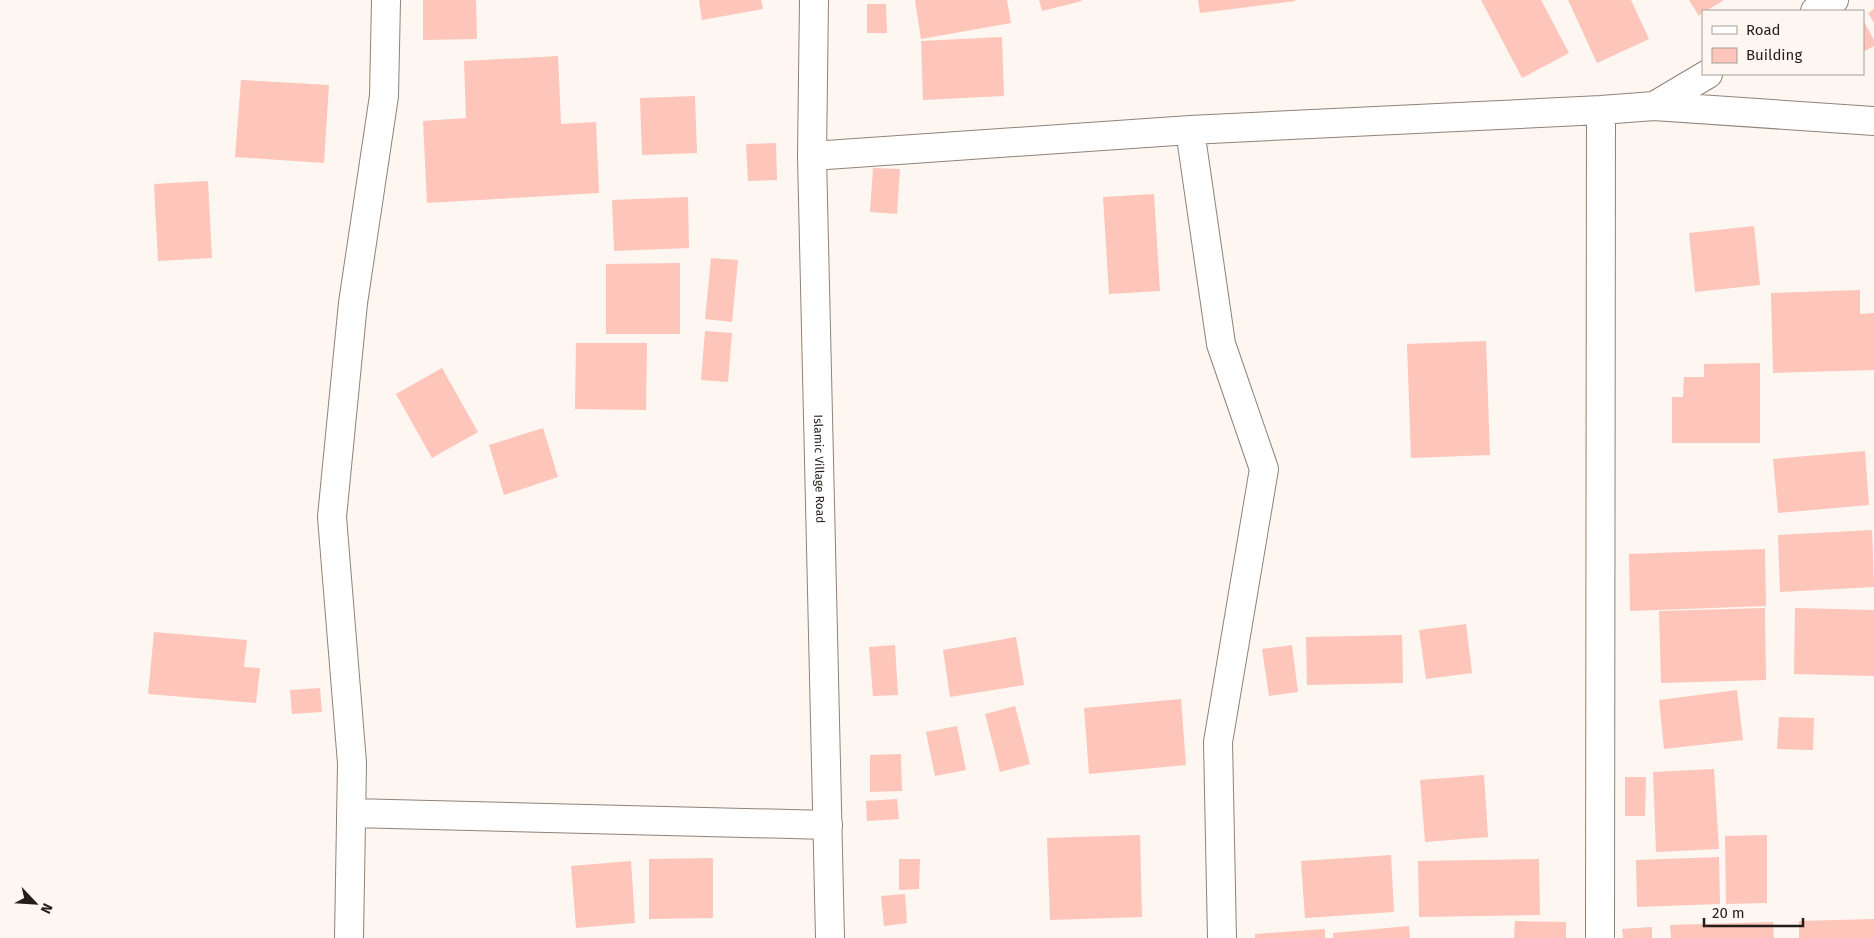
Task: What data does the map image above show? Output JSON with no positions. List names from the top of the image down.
{
  "streets": {
    "street": ["Islamic Village Road"]
  },
  "legend": ["Road", "Building"],
  "scale_bar": "20 m",
  "north": "bottom right"
}
